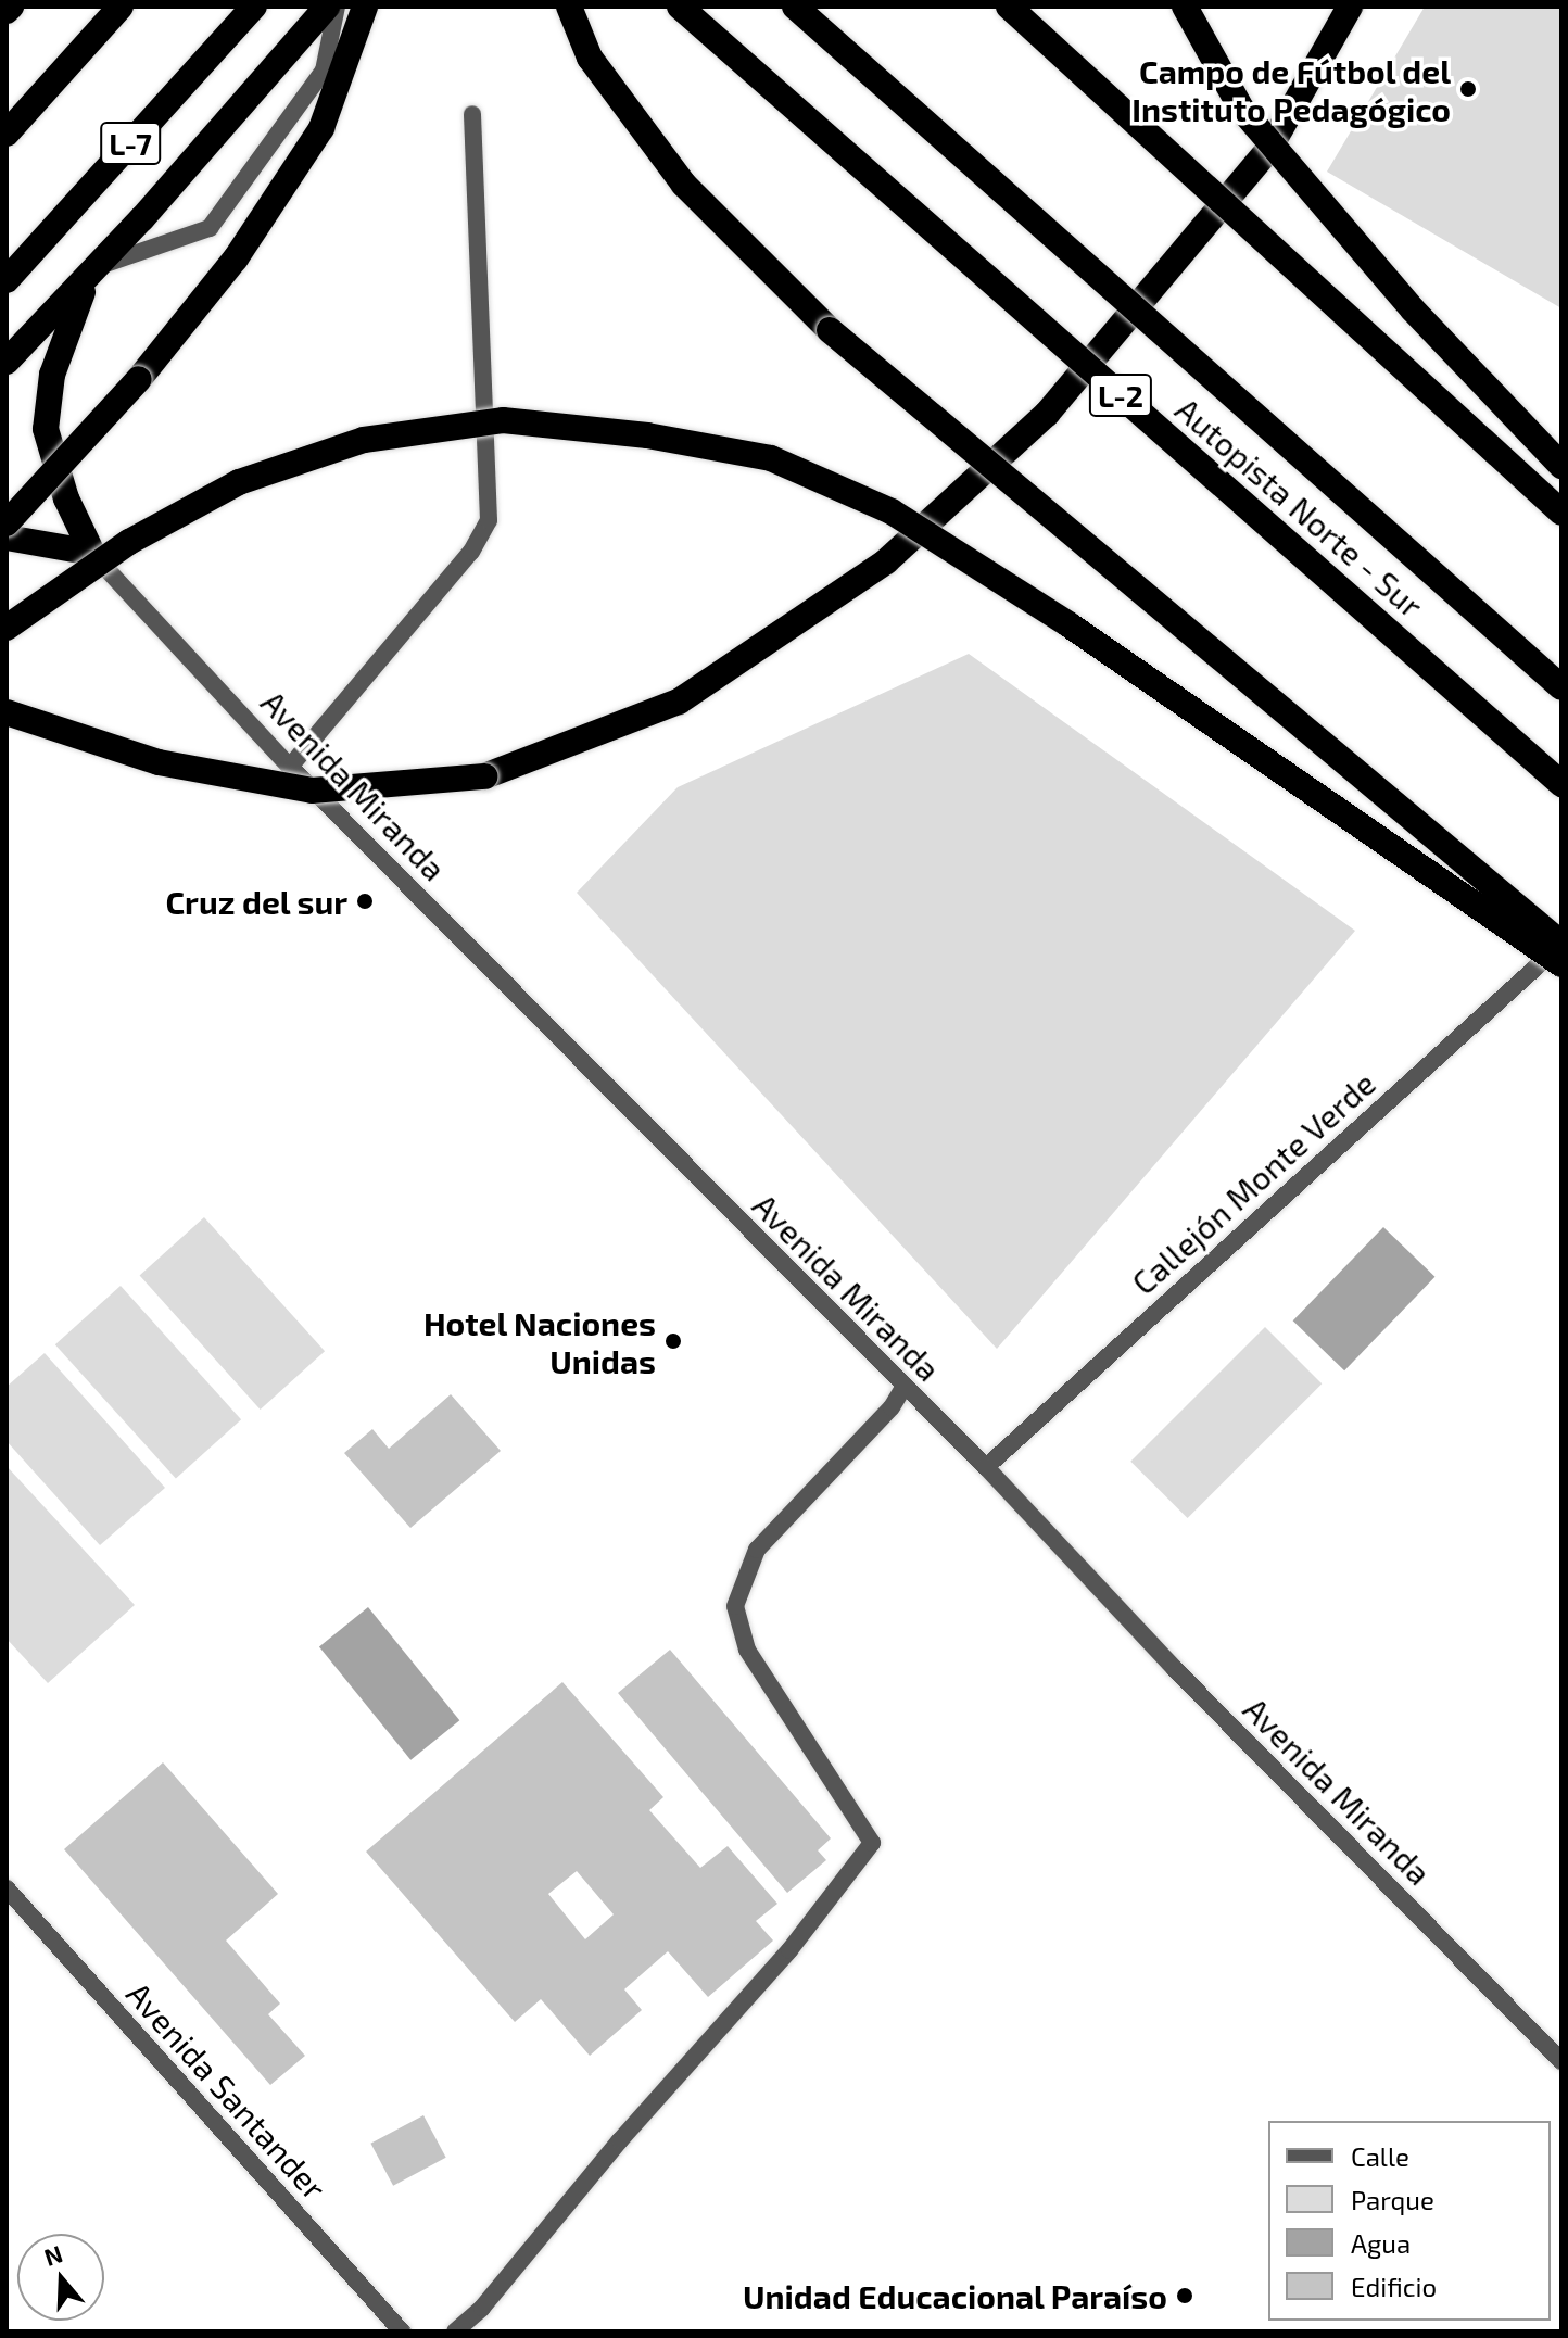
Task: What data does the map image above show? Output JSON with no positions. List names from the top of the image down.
{
  "streets": {
    "highway": ["L-7", "L-2", "Autopista Norte - Sur"],
    "street": ["Avenida Miranda", "Callejón Monte Verde", "Avenida Santander"]
  },
  "crossings": [
    ["Avenida Miranda", "Callejón Monte Verde"]
  ],
  "places": [
    "Campo de Fútbol del Instituto Pedagógico",
    "Cruz del sur",
    "Hotel Naciones Unidas",
    "Unidad Educacional Paraíso"
  ],
  "legend": [
    "Calle",
    "Parque",
    "Agua",
    "Edificio"
  ],
  "north": "top"
}
